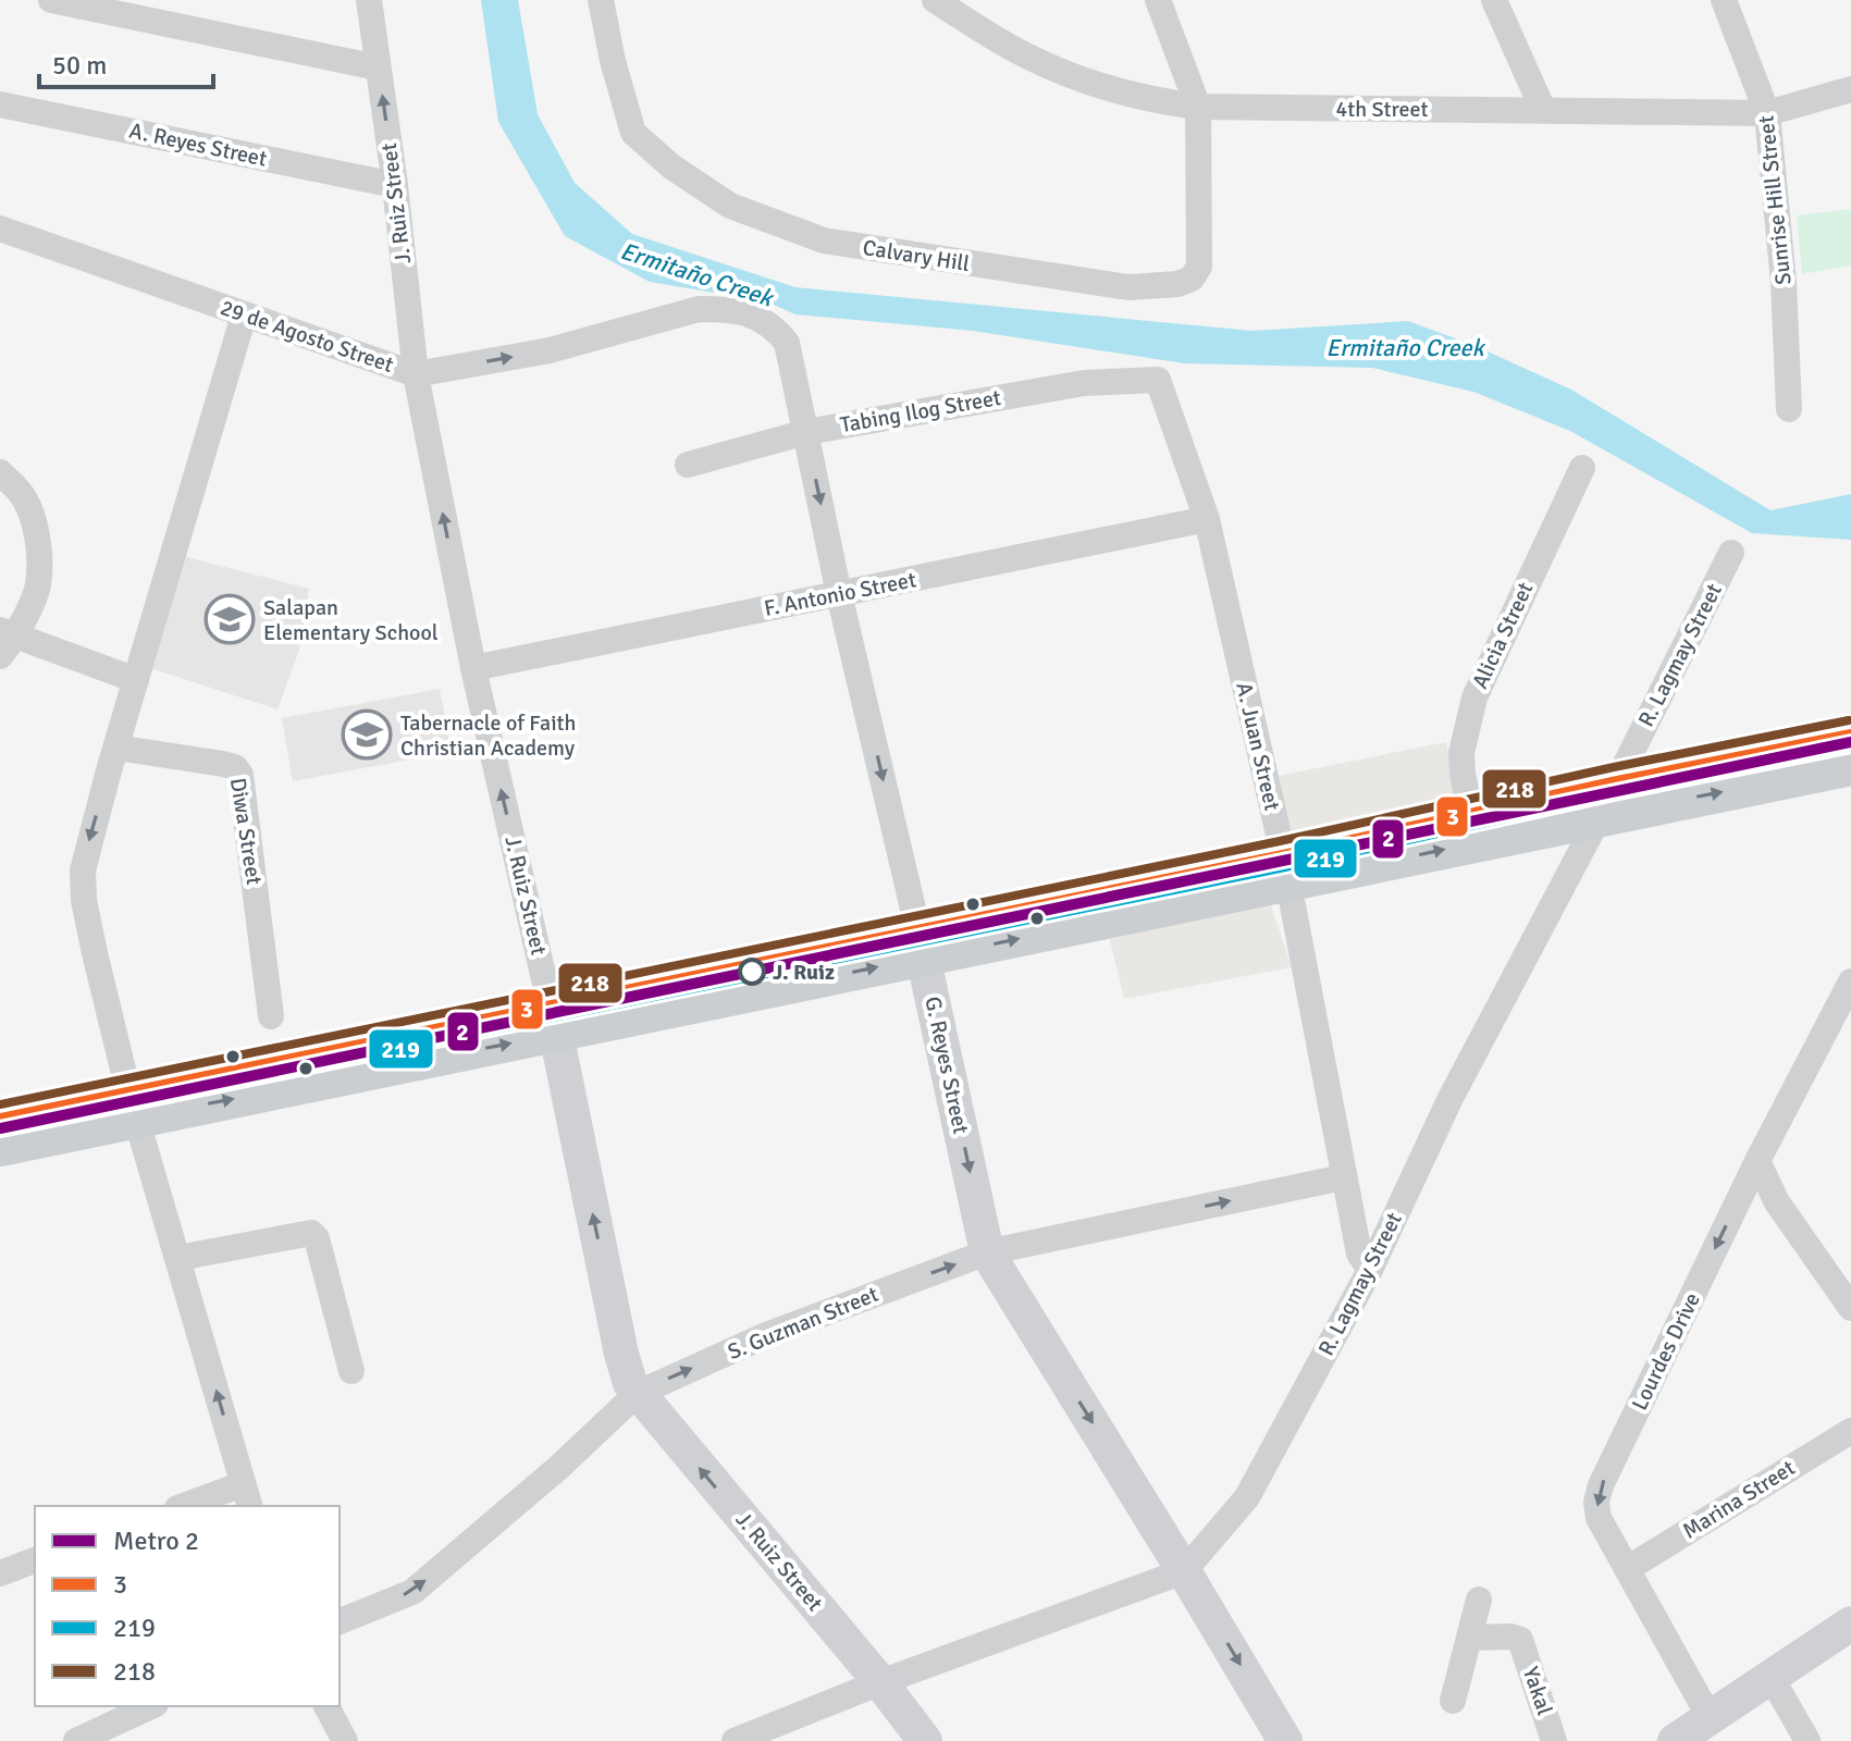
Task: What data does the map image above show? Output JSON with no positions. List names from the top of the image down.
{
  "streets": {
    "street": [
      "4th Street",
      "A. Reyes Street",
      "Sunrise Hill Street",
      "J. Ruiz Street",
      "Calvary Hill",
      "29 de Agosto Street",
      "Tabing Ilog Street",
      "F. Antonio Street",
      "Alicia Street",
      "R. Lagmay Street",
      "A. Juan Street",
      "Diwa Street",
      "G. Reyes Street",
      "S. Guzman Street",
      "Lourdes Drive",
      "Marina Street",
      "Yakal"
    ]
  },
  "crossings": [
    ["4th Street", "Sunrise Hill Street"],
    ["4th Street", "Calvary Hill"],
    ["A. Reyes Street", "J. Ruiz Street"],
    ["J. Ruiz Street", "29 de Agosto Street"],
    ["J. Ruiz Street", "F. Antonio Street"],
    ["J. Ruiz Street", "R. Lagmay Street"],
    ["J. Ruiz Street", "S. Guzman Street"],
    ["29 de Agosto Street", "G. Reyes Street"],
    ["Tabing Ilog Street", "A. Juan Street"],
    ["Tabing Ilog Street", "G. Reyes Street"],
    ["F. Antonio Street", "A. Juan Street"],
    ["F. Antonio Street", "G. Reyes Street"],
    ["R. Lagmay Street", "A. Juan Street"],
    ["R. Lagmay Street", "G. Reyes Street"],
    ["A. Juan Street", "S. Guzman Street"],
    ["G. Reyes Street", "S. Guzman Street"],
    ["Lourdes Drive", "Marina Street"]
  ],
  "one_way": [
    "J. Ruiz Street",
    "29 de Agosto Street",
    "G. Reyes Street",
    "S. Guzman Street",
    "Lourdes Drive"
  ],
  "water": ["Ermitaño Creek"],
  "places": {
    "school or university": ["Salapan Elementary School", "Tabernacle of Faith Christian Academy"],
    "other": ["J. Ruiz"]
  },
  "lines": [
    "transit line 218",
    "transit line 3",
    "metro line 2",
    "transit line 219"
  ],
  "legend": [
    "Metro 2",
    "3",
    "219",
    "218"
  ],
  "scale_bar": "50 m"
}
